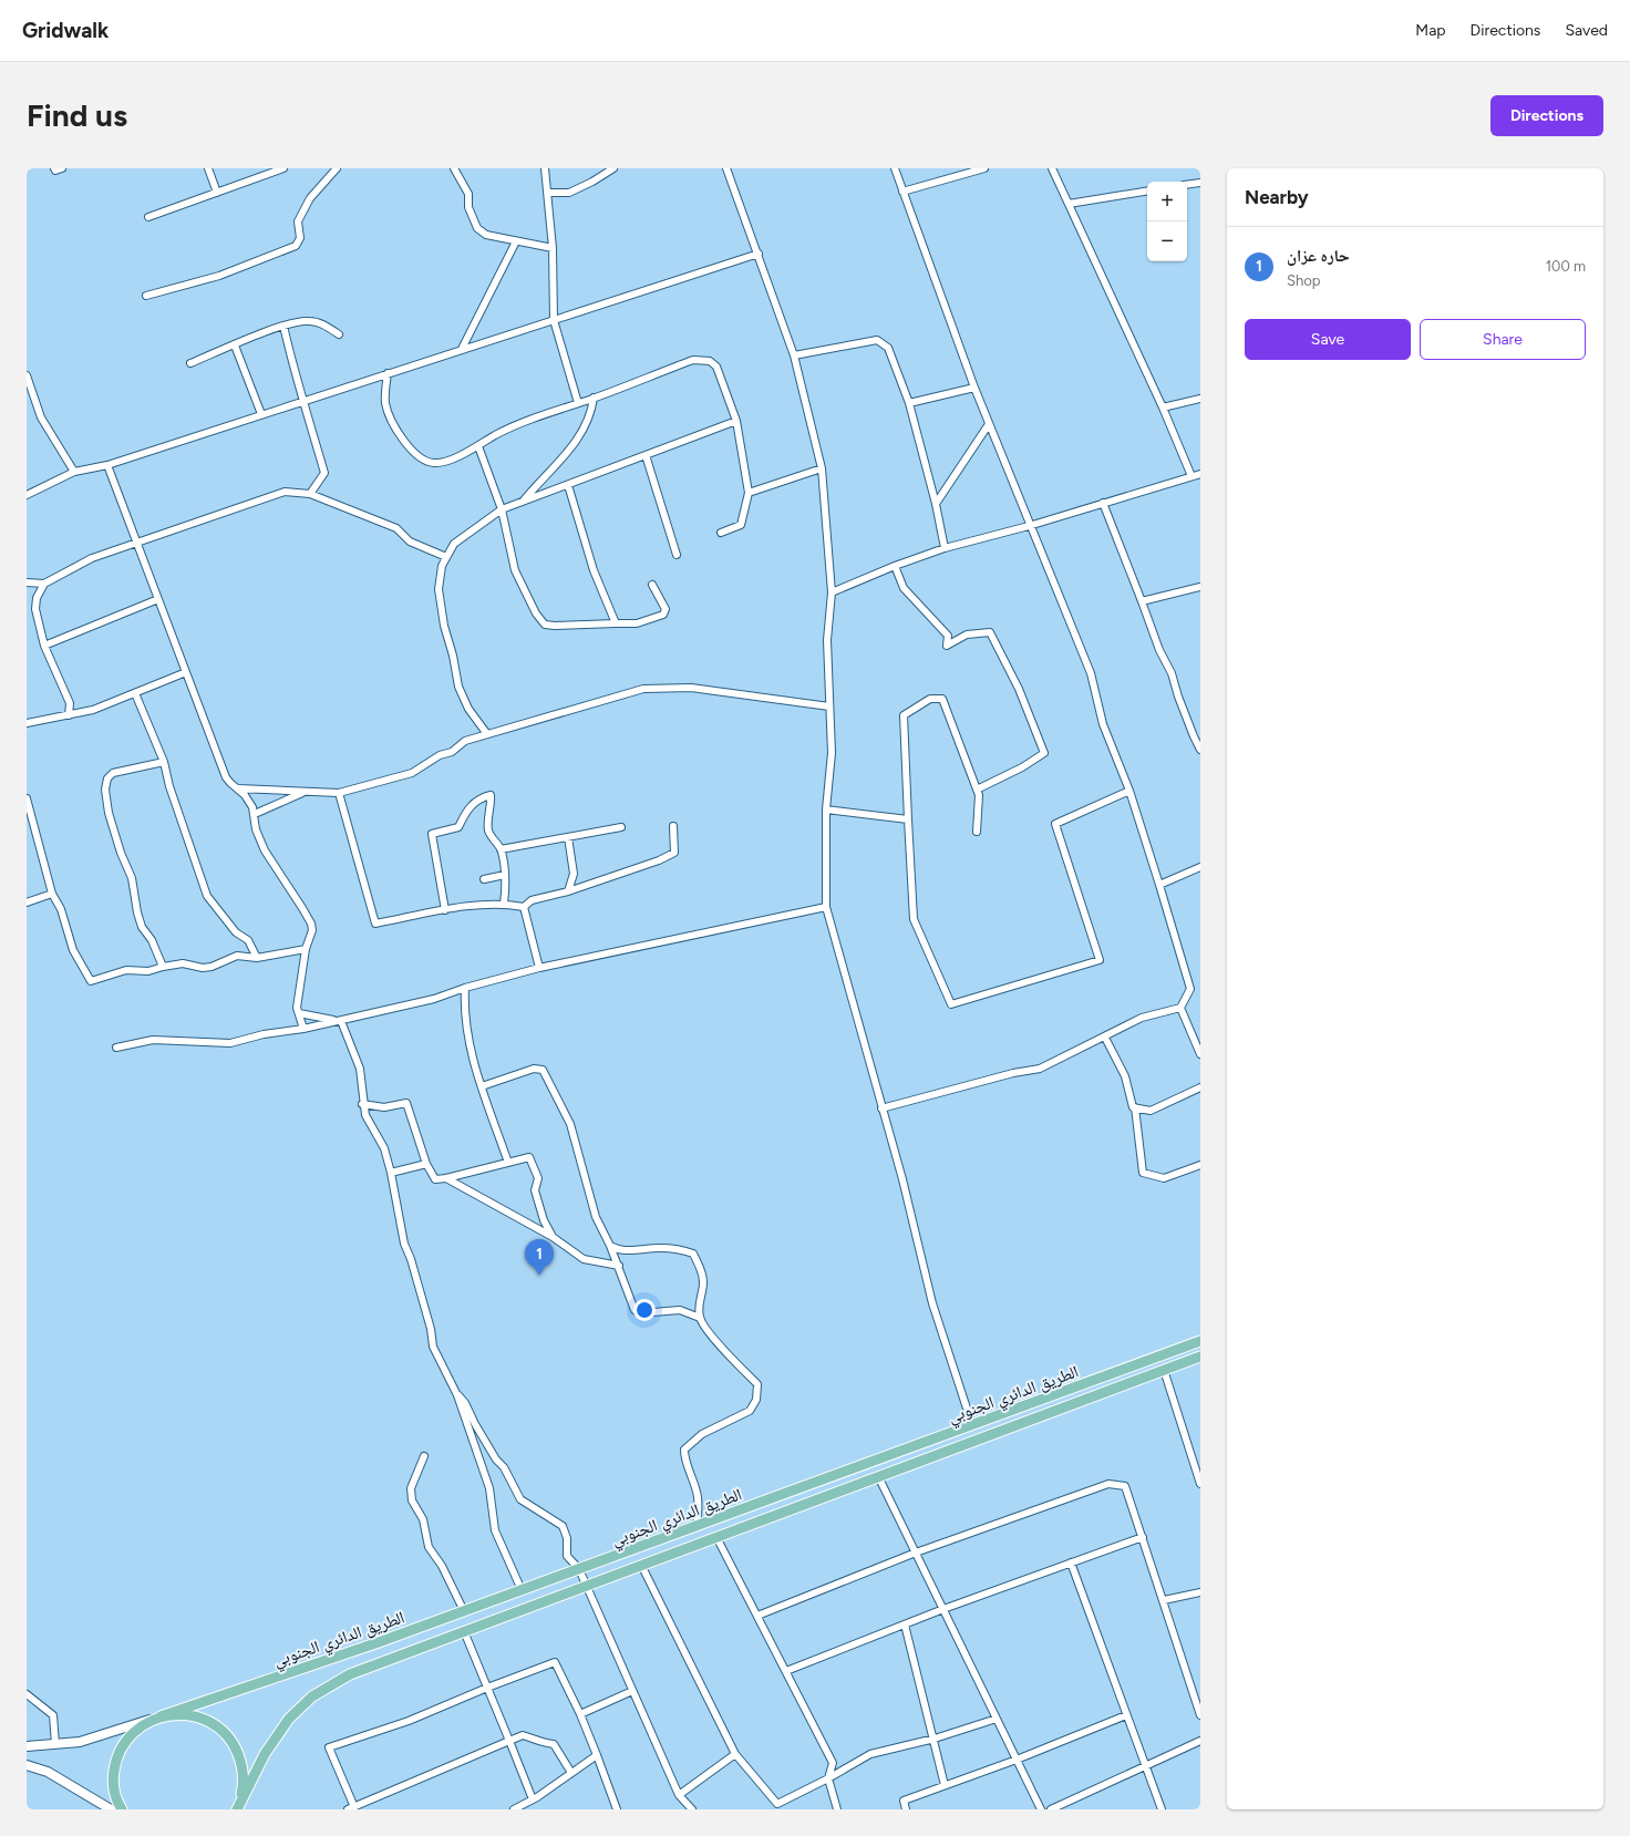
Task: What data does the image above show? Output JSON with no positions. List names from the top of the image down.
{
  "streets": {
    "main road": ["الطريق الدائري الجنوبي"]
  },
  "page": {
    "header": "Gridwalk",
    "nav": ["Map", "Directions", "Saved"],
    "buttons": [
      "Directions",
      ["Save", "Share"]
    ],
    "title": "Find us",
    "heading": "Nearby",
    "map_buttons": ["+", "−"],
    "list": [
      {
        "mark": "1",
        "name": "حاره عزان",
        "note": "Shop",
        "value": "100 m"
      }
    ],
    "pins": "1"
  }
}
